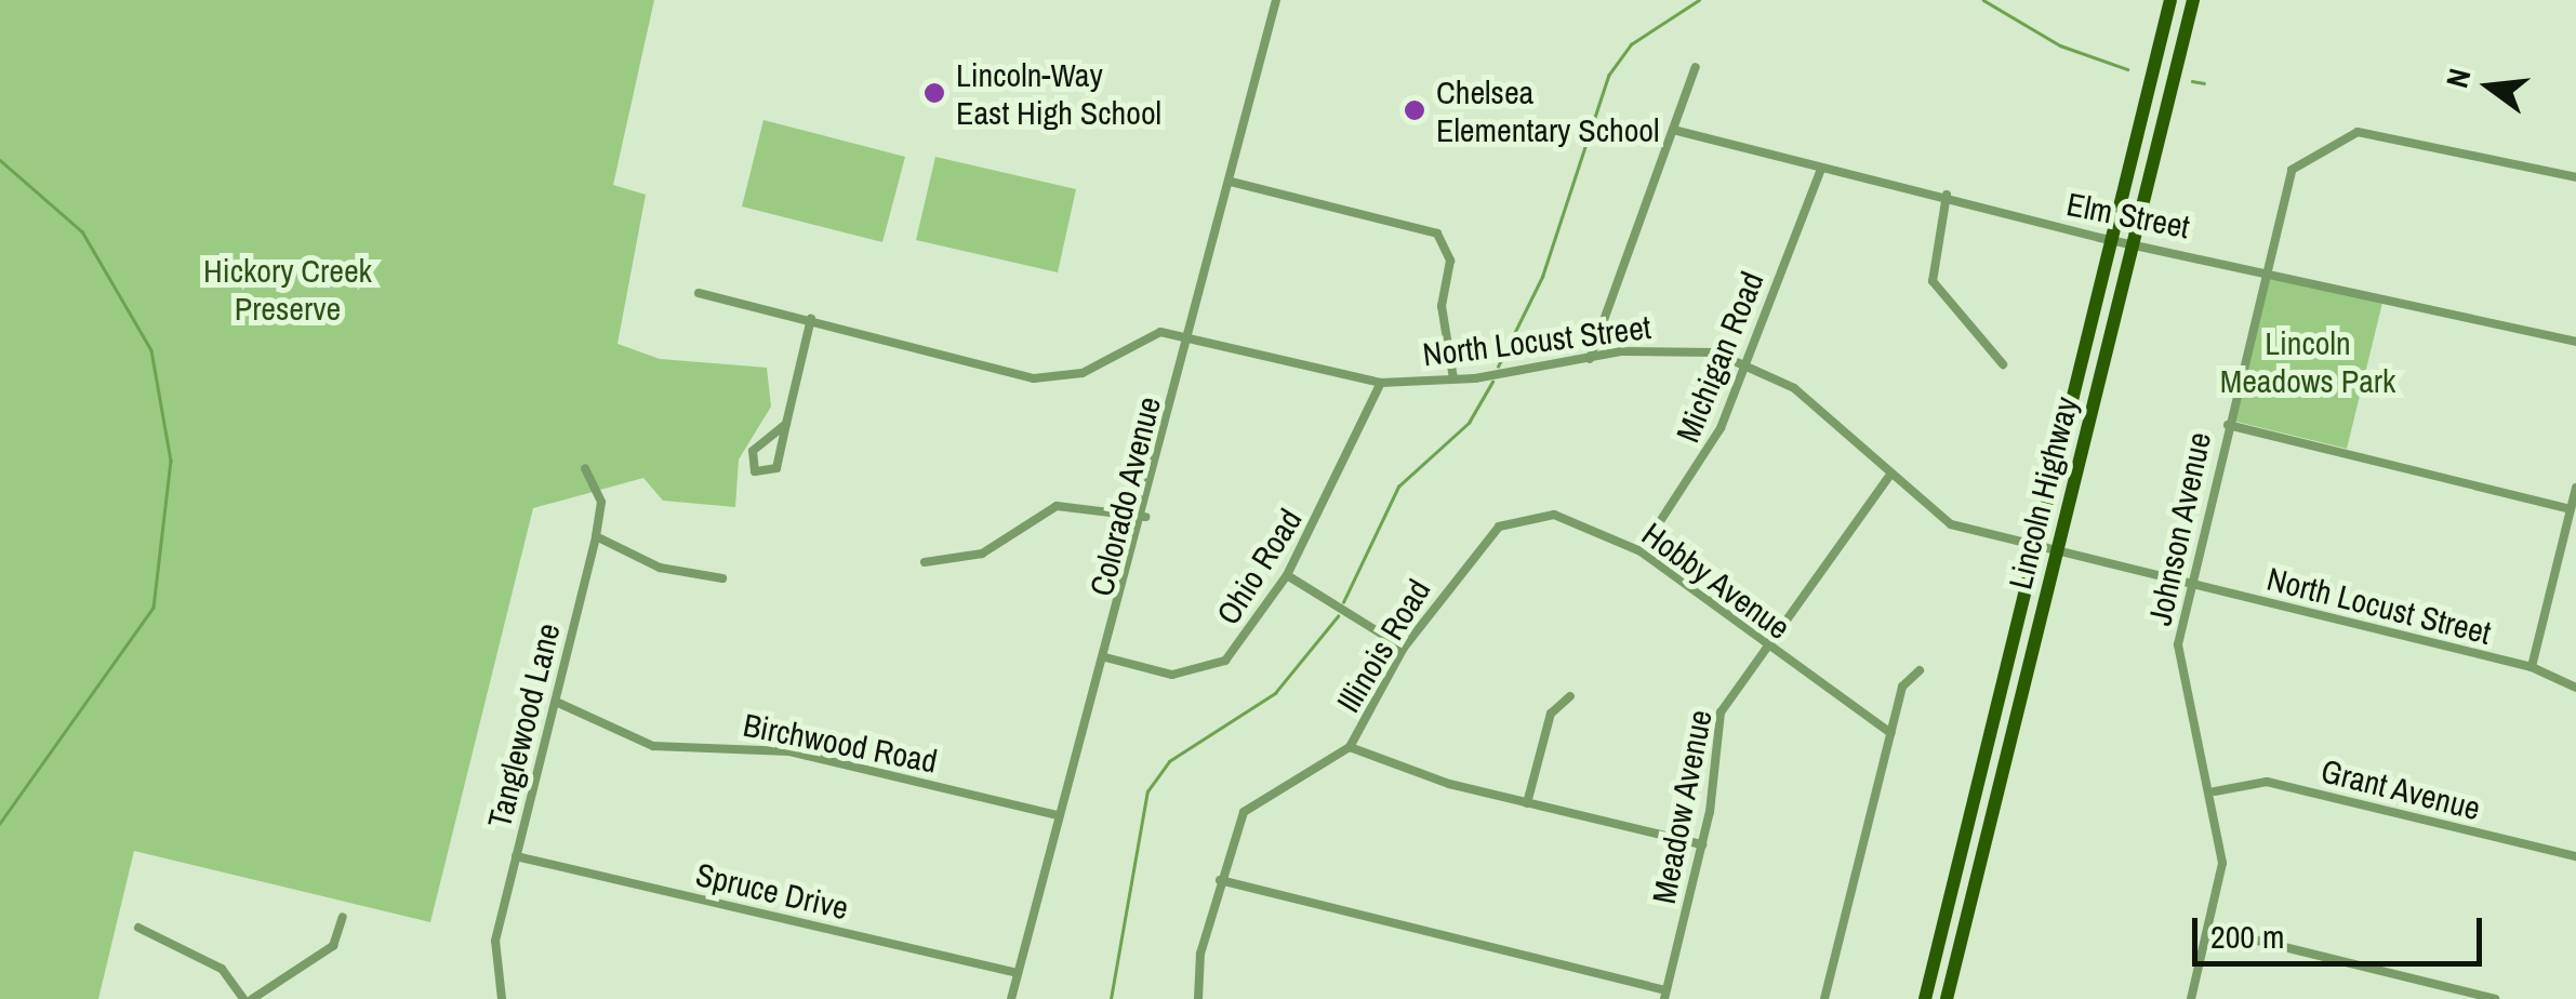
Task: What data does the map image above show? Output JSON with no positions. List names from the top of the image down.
{
  "streets": {
    "main road": ["Lincoln Highway"],
    "street": [
      "Elm Street",
      "North Locust Street",
      "Michigan Road",
      "Colorado Avenue",
      "Johnson Avenue",
      "Ohio Road",
      "Hobby Avenue",
      "Illinois Road",
      "Tanglewood Lane",
      "Birchwood Road",
      "Grant Avenue",
      "Meadow Avenue",
      "Spruce Drive"
    ]
  },
  "crossings": [
    ["Elm Street", "Michigan Road"],
    ["Elm Street", "Lincoln Highway"],
    ["Elm Street", "Johnson Avenue"],
    ["North Locust Street", "Michigan Road"],
    ["North Locust Street", "Lincoln Highway"],
    ["North Locust Street", "Colorado Avenue"],
    ["North Locust Street", "Johnson Avenue"],
    ["North Locust Street", "Ohio Road"],
    ["North Locust Street", "Meadow Avenue"],
    ["Michigan Road", "Hobby Avenue"],
    ["Colorado Avenue", "Ohio Road"],
    ["Colorado Avenue", "Birchwood Road"],
    ["Colorado Avenue", "Spruce Drive"],
    ["Johnson Avenue", "Grant Avenue"],
    ["Hobby Avenue", "Illinois Road"],
    ["Hobby Avenue", "Meadow Avenue"],
    ["Tanglewood Lane", "Birchwood Road"],
    ["Tanglewood Lane", "Spruce Drive"]
  ],
  "parks": ["Hickory Creek Preserve", "Lincoln Meadows Park"],
  "places": ["Lincoln-Way East High School", "Chelsea Elementary School"],
  "scale_bar": "200 m",
  "north": "left"
}
